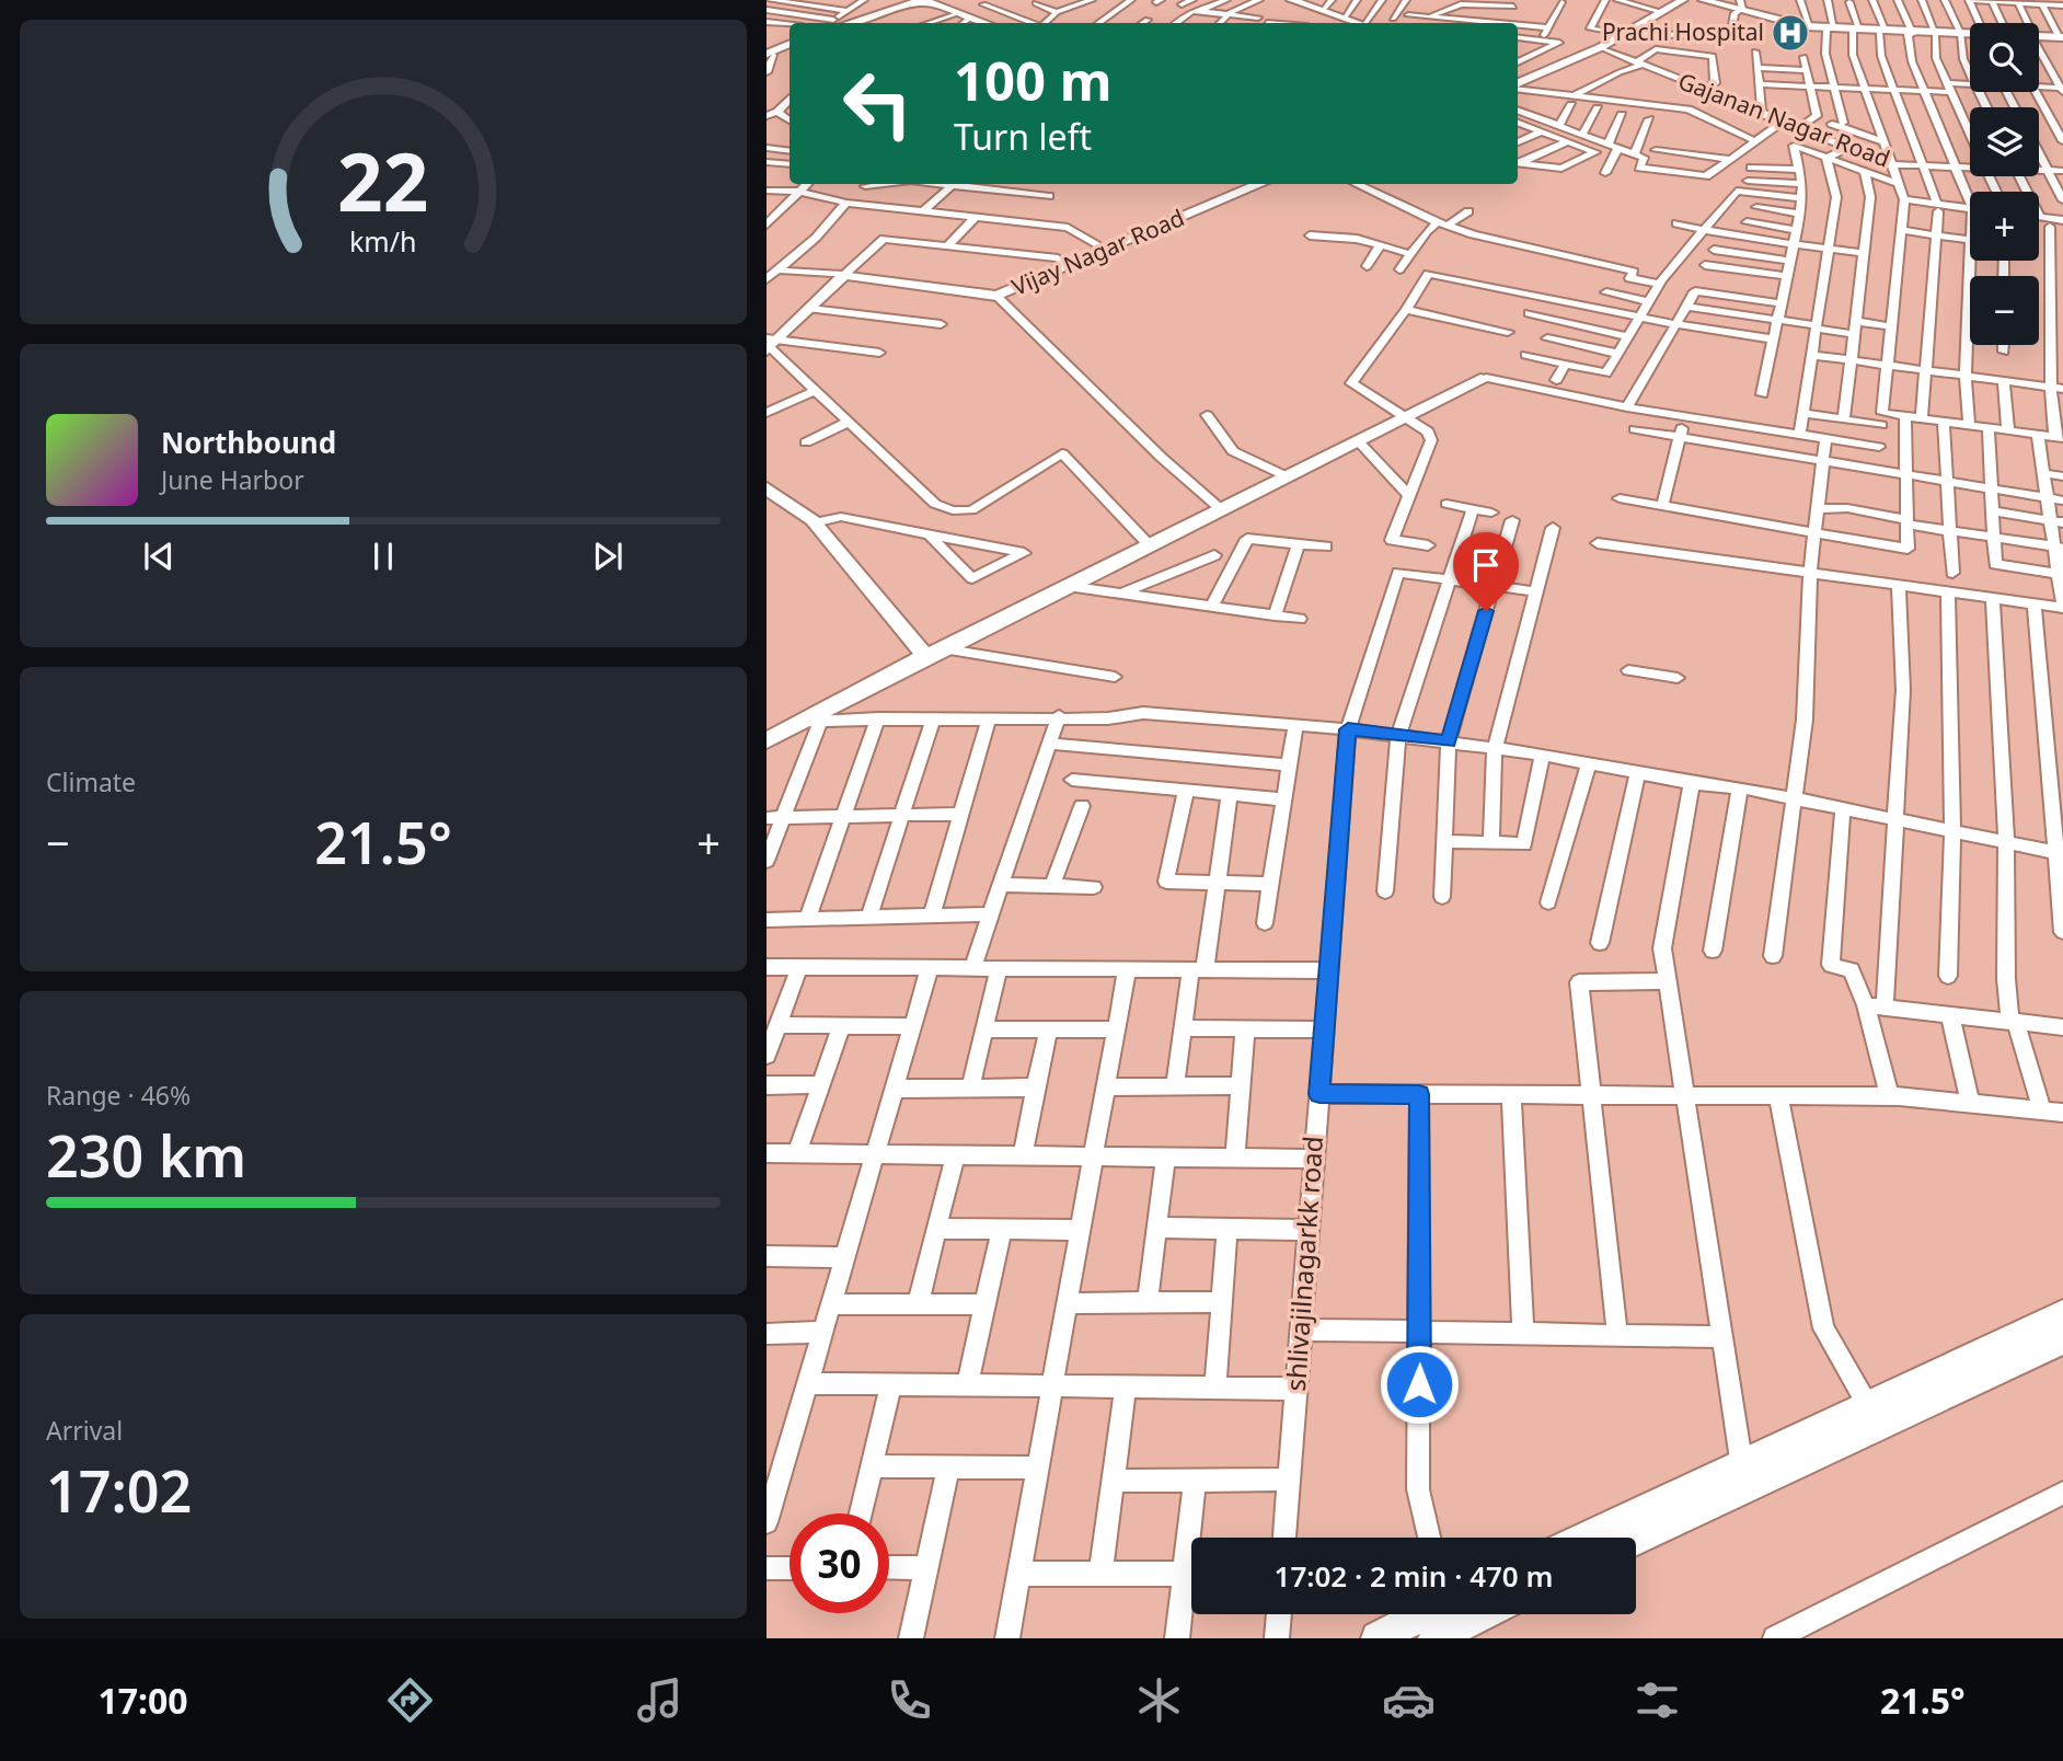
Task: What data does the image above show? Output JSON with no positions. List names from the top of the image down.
{
  "streets": {
    "street": ["Gajanan Nagar Road", "Vijay Nagar Road", "shlivajilnagarkk road"]
  },
  "places": {
    "hospital": ["Prachi Hospital"]
  },
  "page": {
    "map_buttons": ["+", "−"],
    "turn": ["100 m", "Turn left"],
    "song": ["Northbound", "June Harbor"],
    "tile": [
      "Climate",
      ["Range · 46%", "230 km"],
      ["Arrival", "17:02"]
    ],
    "heat": ["−", "21.5°", "+"],
    "limit": "30",
    "trip": "17:02 · 2 min · 470 m",
    "tabs": ["17:00", "21.5°"],
    "gauge": ["22", "km/h"]
  }
}
